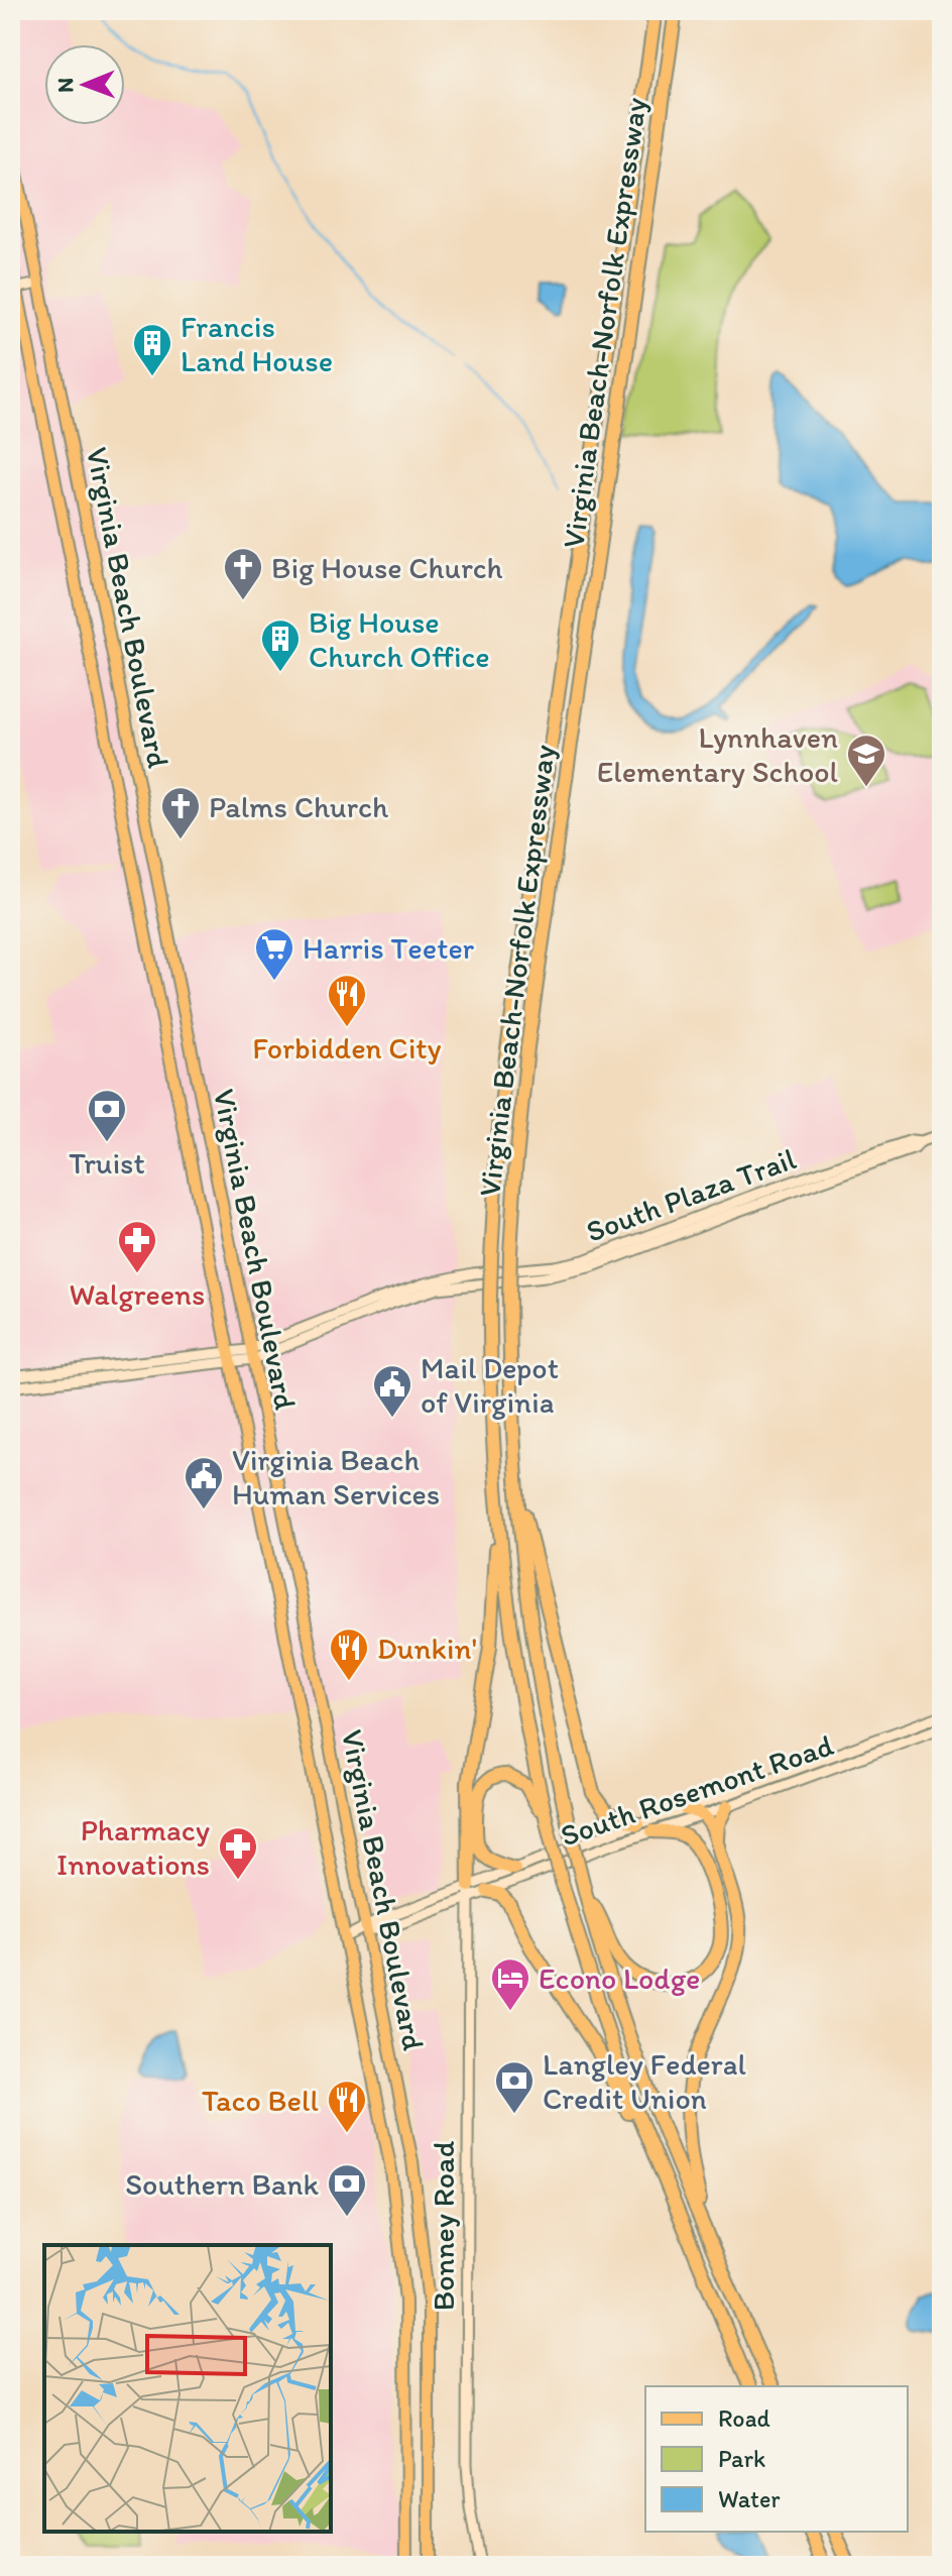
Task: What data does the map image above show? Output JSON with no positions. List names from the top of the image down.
{
  "streets": {
    "highway": ["Virginia Beach-Norfolk Expressway"],
    "main road": [
      "Virginia Beach Boulevard",
      "South Plaza Trail",
      "South Rosemont Road",
      "Bonney Road"
    ]
  },
  "crossings": [
    ["Virginia Beach Boulevard", "South Plaza Trail"],
    ["South Rosemont Road", "Bonney Road"]
  ],
  "places": {
    "building": ["Francis Land House", "Big House Church Office"],
    "church": ["Big House Church", "Palms Church"],
    "school or university": ["Lynnhaven Elementary School"],
    "supermarket": ["Harris Teeter"],
    "restaurant": ["Forbidden City", "Dunkin'", "Taco Bell"],
    "bank": ["Truist", "Langley Federal Credit Union", "Southern Bank"],
    "pharmacy": ["Walgreens", "Pharmacy Innovations"],
    "public building": ["Mail Depot of Virginia", "Virginia Beach Human Services"],
    "hotel": ["Econo Lodge"]
  },
  "legend": ["Road", "Park", "Water"],
  "north": "left"
}
